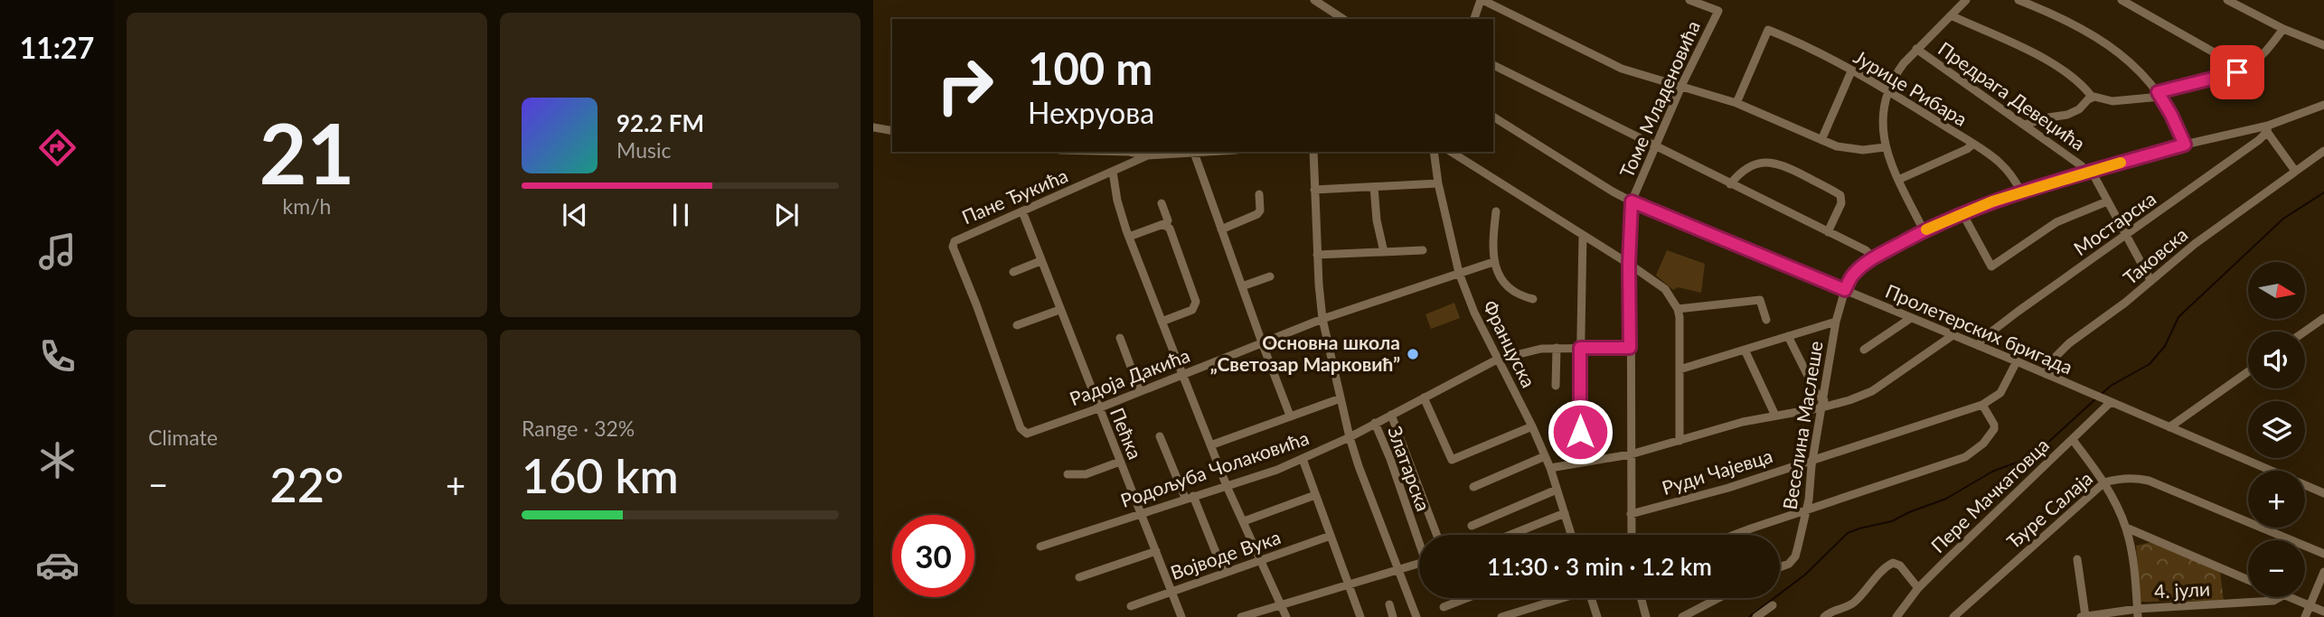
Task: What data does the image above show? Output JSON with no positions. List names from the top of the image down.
{
  "streets": {
    "street": [
      "Јурице Рибара",
      "Предрага Девеџића",
      "Томе Младеновића",
      "Пане Ђукића",
      "Мостарска",
      "Таковска",
      "Пролетерских бригада",
      "Француска",
      "Радоја Дакића",
      "Веселина Маслеше",
      "Пећка",
      "Златарска",
      "Родољуба Чолаковића",
      "Руди Чајевца",
      "Пере Мачкатовца",
      "Ђуре Салаја",
      "Војводе Вука",
      "4. јули"
    ]
  },
  "crossings": [
    ["Томе Младеновића", "Пролетерских бригада"],
    ["Томе Младеновића", "Родољуба Чолаковића"],
    ["Томе Младеновића", "Руди Чајевца"],
    ["Пане Ђукића", "Радоја Дакића"],
    ["Пане Ђукића", "Пећка"],
    ["Мостарска", "Пролетерских бригада"],
    ["Таковска", "Пролетерских бригада"],
    ["Пролетерских бригада", "Веселина Маслеше"],
    ["Пролетерских бригада", "Пере Мачкатовца"],
    ["Француска", "Радоја Дакића"],
    ["Француска", "Родољуба Чолаковића"],
    ["Радоја Дакића", "Пећка"],
    ["Веселина Маслеше", "Руди Чајевца"],
    ["Пећка", "Родољуба Чолаковића"],
    ["Пећка", "Војводе Вука"],
    ["Златарска", "Родољуба Чолаковића"]
  ],
  "places": ["Основна школа „Светозар Марковић”"],
  "north": "right",
  "page": {
    "tabs": "11:27",
    "tile": [
      ["21", "km/h"],
      "Climate",
      ["Range · 32%", "160 km"]
    ],
    "turn": ["100 m", "Нехруова"],
    "song": ["92.2 FM", "Music"],
    "map_buttons": ["+", "−"],
    "heat": ["−", "22°", "+"],
    "limit": "30",
    "trip": "11:30 · 3 min · 1.2 km"
  }
}
